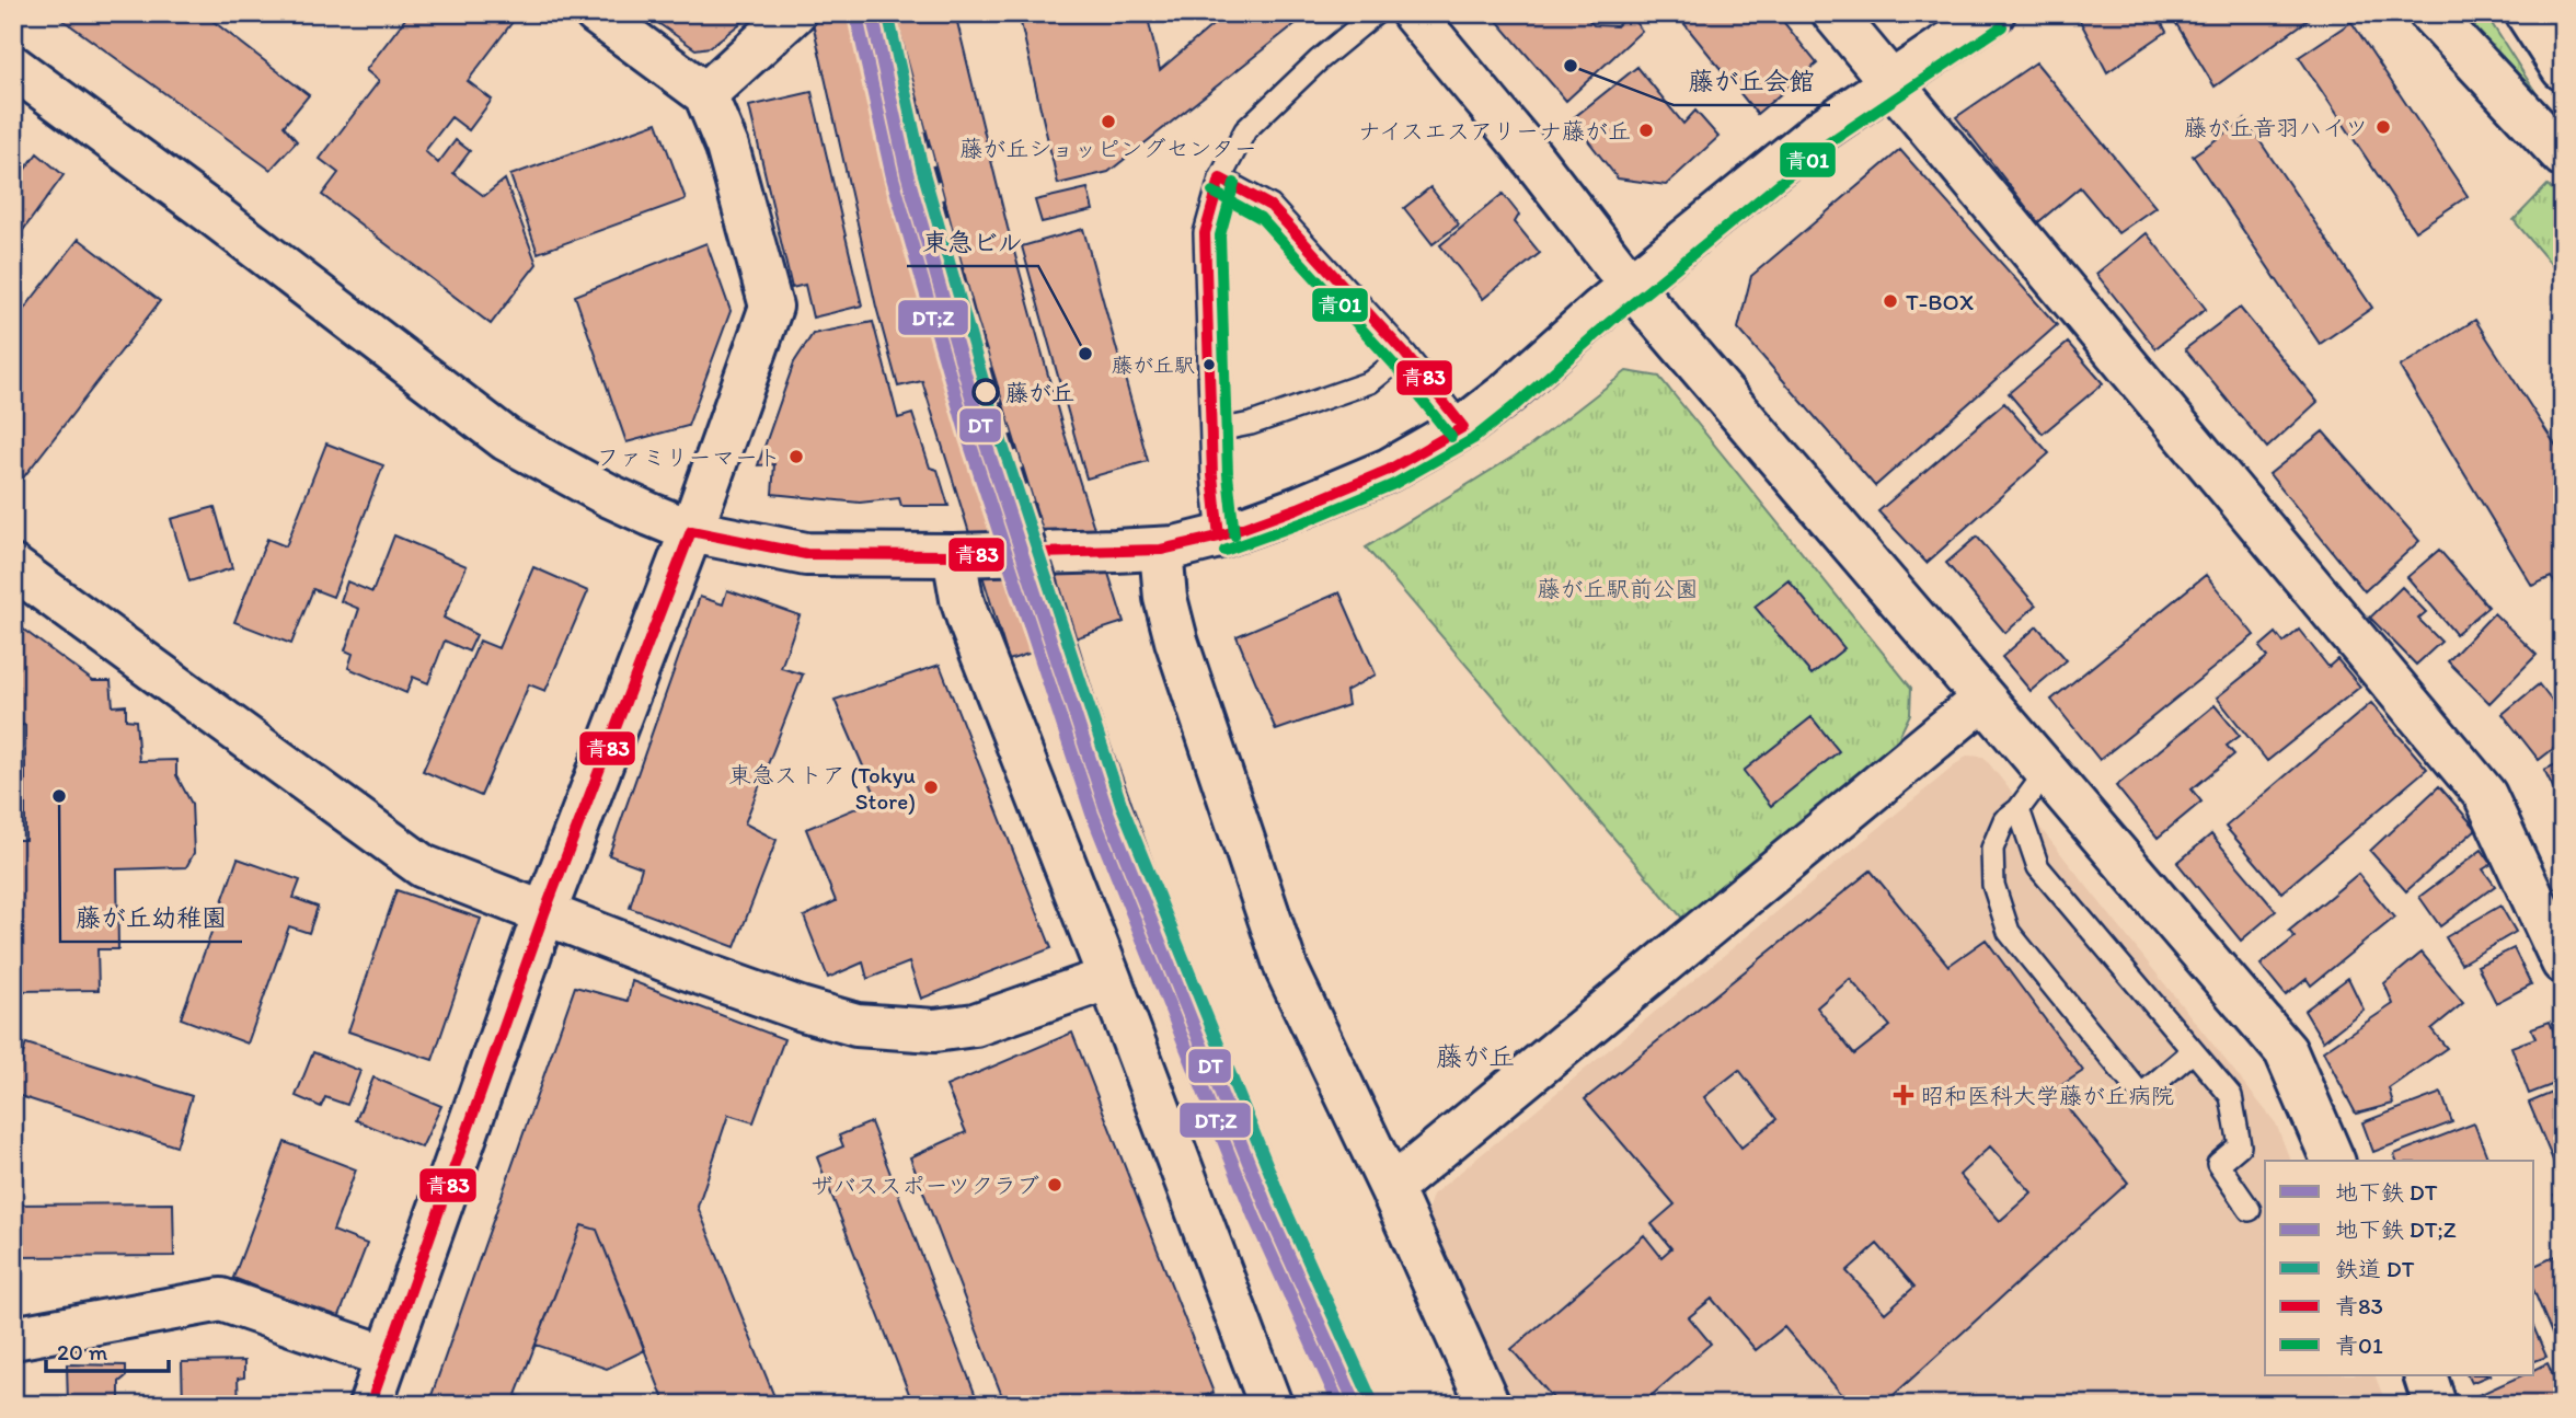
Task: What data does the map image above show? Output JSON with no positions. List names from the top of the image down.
{
  "districts": ["藤が丘"],
  "parks": ["藤が丘駅前公園"],
  "places": {
    "other": [
      "藤が丘会館",
      "藤が丘ショッピングセンター",
      "藤が丘音羽ハイツ",
      "ナイスエスアリーナ藤が丘",
      "T-BOX",
      "東急ビル",
      "藤が丘駅",
      "藤が丘",
      "ファミリーマート",
      "東急ストア (Tokyu Store)",
      "藤が丘幼稚園",
      "ザバススポーツクラブ"
    ],
    "health": ["昭和医科大学藤が丘病院"]
  },
  "lines": [
    "metro line DT",
    "rail line DT",
    "metro line DT;Z",
    "transit line 青01",
    "transit line 青83"
  ],
  "legend": [
    "地下鉄 DT",
    "地下鉄 DT;Z",
    "鉄道 DT",
    "青83",
    "青01"
  ],
  "scale_bar": "20 m"
}
